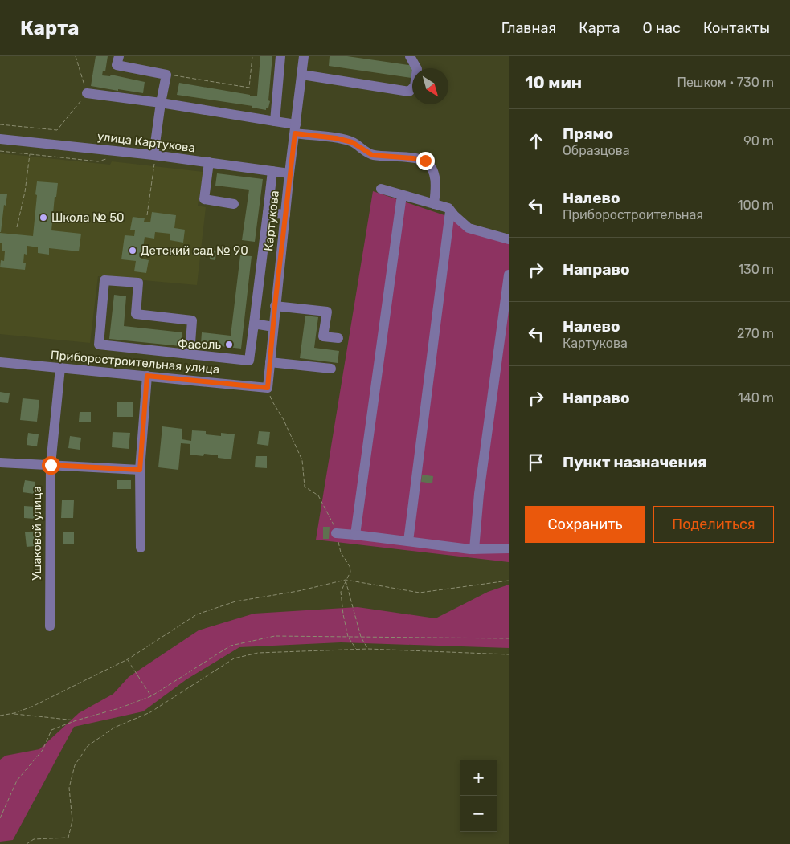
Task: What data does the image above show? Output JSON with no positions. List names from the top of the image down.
{
  "streets": {
    "street": [
      "улица Картукова",
      "Картукова",
      "Приборостроительная улица",
      "Ушаковой улица"
    ]
  },
  "crossings": [
    ["улица Картукова", "Картукова"],
    ["Картукова", "Приборостроительная улица"],
    ["Приборостроительная улица", "Ушаковой улица"]
  ],
  "places": ["Школа № 50", "Детский сад № 90", "Фасоль"],
  "north": "bottom right",
  "page": {
    "header": "Карта",
    "nav": [
      "Главная",
      "Карта",
      "О нас",
      "Контакты"
    ],
    "heading": ["10 мин", "Пешком · 730 m"],
    "list": [
      ["Прямо", "Образцова", "90 m"],
      ["Налево", "Приборостроительная", "100 m"],
      ["Направо", "130 m"],
      ["Налево", "Картукова", "270 m"],
      ["Направо", "140 m"],
      "Пункт назначения"
    ],
    "buttons": ["Сохранить", "Поделиться"],
    "map_buttons": ["+", "−"]
  }
}
